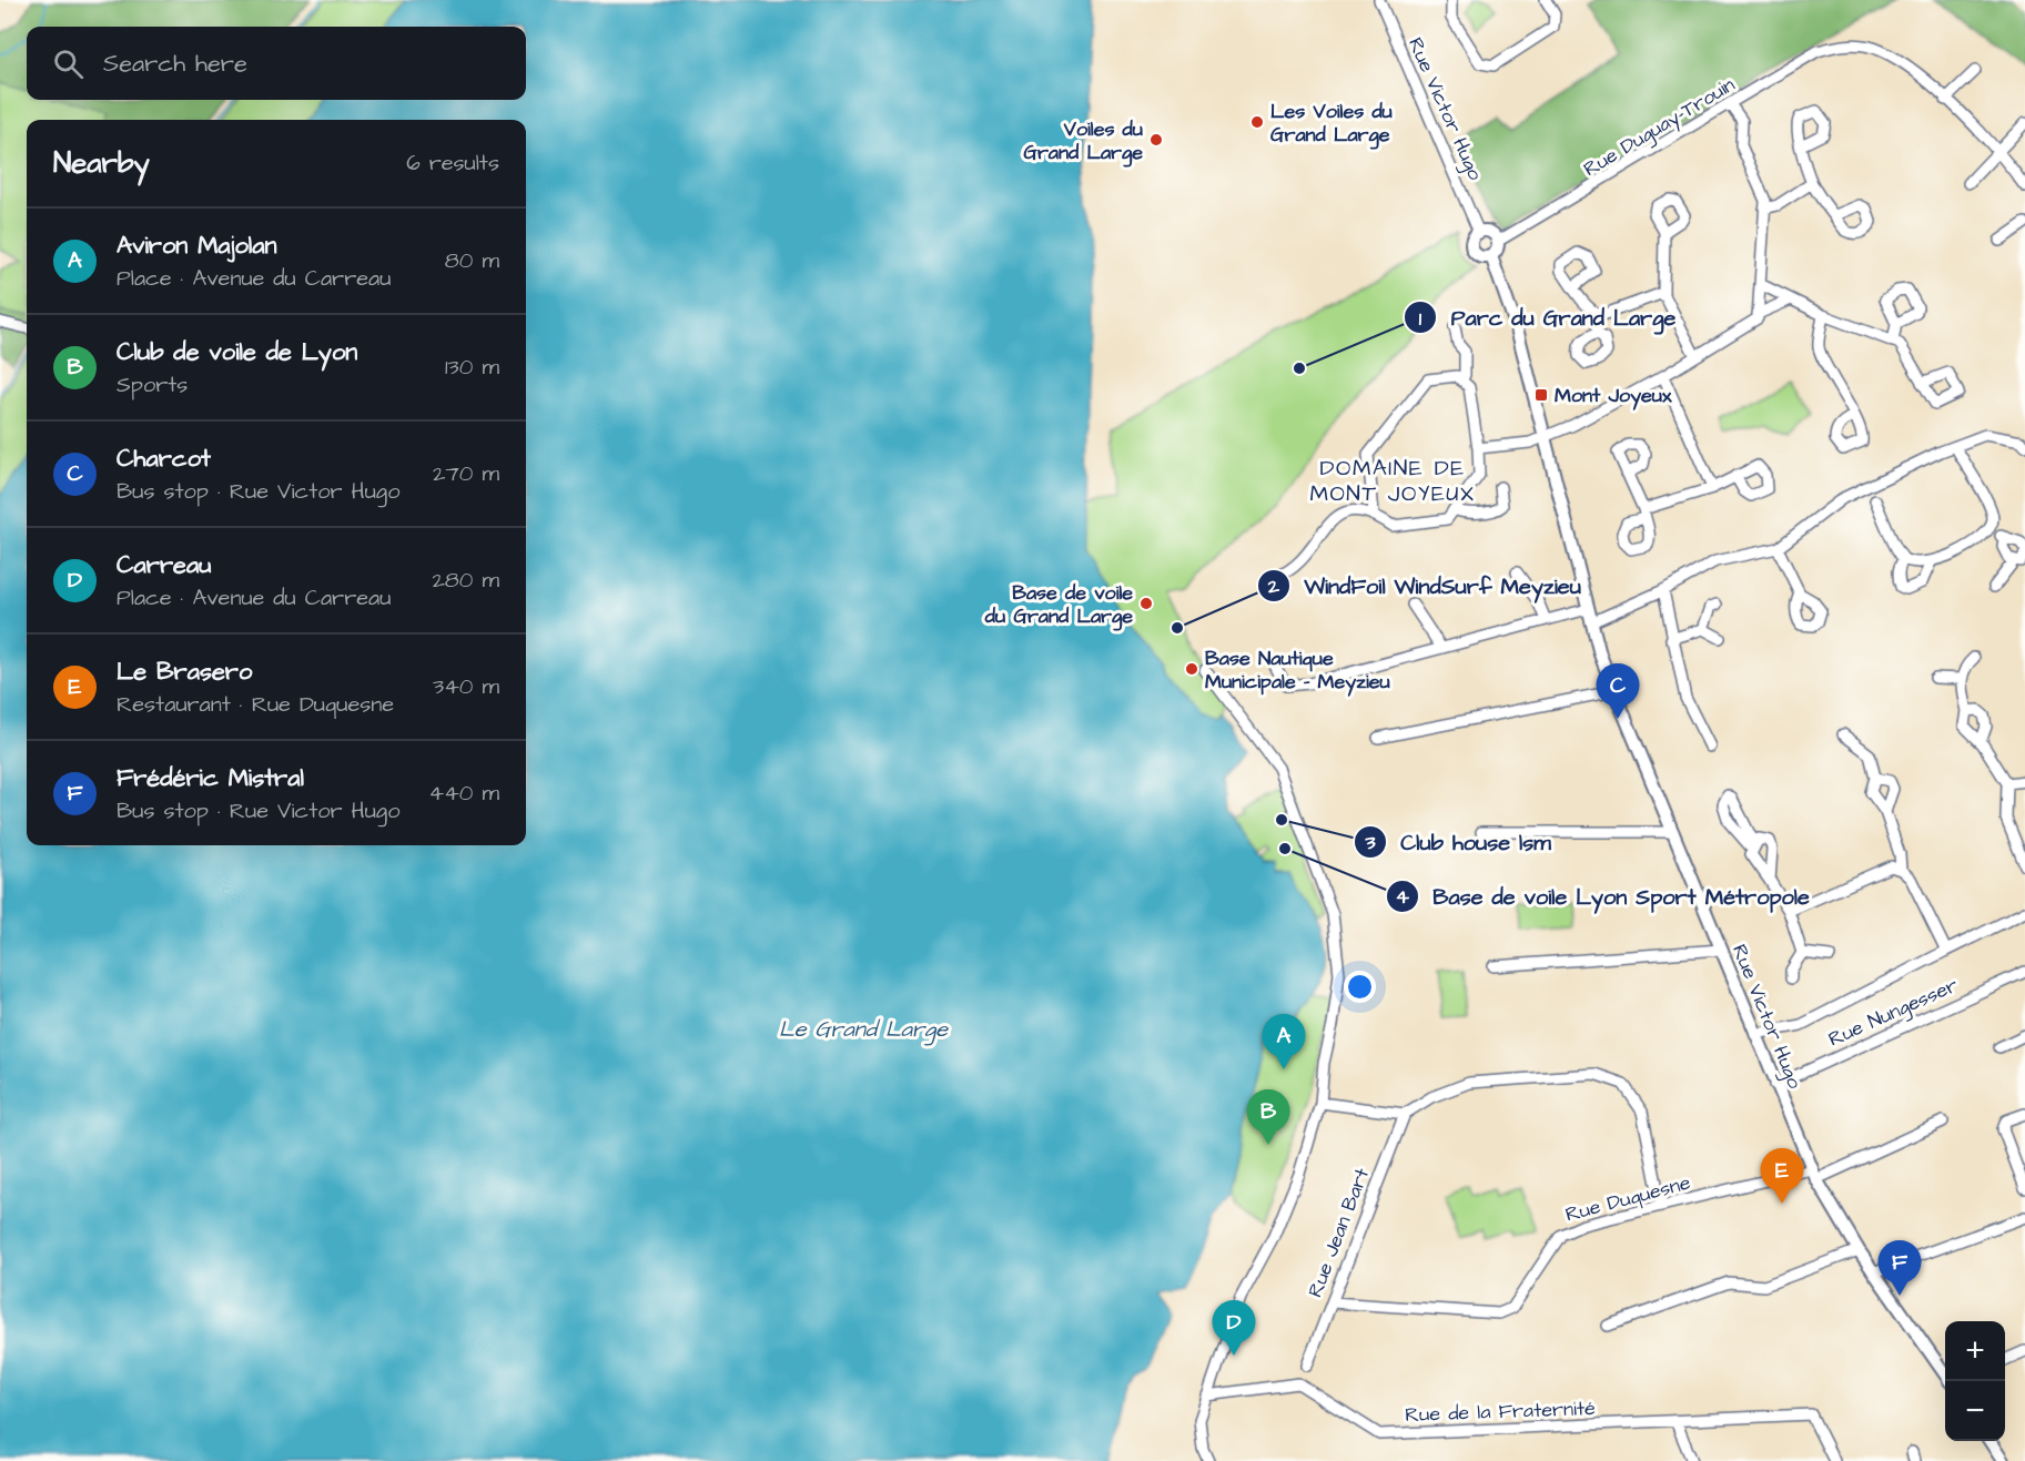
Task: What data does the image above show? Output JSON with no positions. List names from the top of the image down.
{
  "streets": {
    "street": [
      "Rue Victor Hugo",
      "Rue Duguay-Trouin",
      "Rue Nungesser",
      "Rue Duquesne",
      "Rue Jean Bart",
      "Rue de la Fraternité"
    ]
  },
  "crossings": [
    ["Rue Victor Hugo", "Rue Duguay-Trouin"],
    ["Rue Victor Hugo", "Rue Nungesser"],
    ["Rue Victor Hugo", "Rue Duquesne"],
    ["Rue Duquesne", "Rue Jean Bart"]
  ],
  "districts": ["DOMAINE DE MONT JOYEUX"],
  "water": ["Le Grand Large"],
  "places": {
    "other": [
      "Les Voiles du Grand Large",
      "Voiles du Grand Large",
      "Parc du Grand Large",
      "Base de voile du Grand Large",
      "WindFoil WindSurf Meyzieu",
      "Base Nautique Municipale - Meyzieu",
      "Club house lsm",
      "Base de voile Lyon Sport Métropole"
    ],
    "transit": ["Mont Joyeux"]
  },
  "page": {
    "search": "Search here",
    "heading": ["Nearby", "6 results"],
    "list": [
      {
        "mark": "A",
        "name": "Aviron Majolan",
        "note": "Place · Avenue du Carreau",
        "value": "80 m"
      },
      {
        "mark": "B",
        "name": "Club de voile de Lyon",
        "note": "Sports",
        "value": "130 m"
      },
      {
        "mark": "C",
        "name": "Charcot",
        "note": "Bus stop · Rue Victor Hugo",
        "value": "270 m"
      },
      {
        "mark": "D",
        "name": "Carreau",
        "note": "Place · Avenue du Carreau",
        "value": "280 m"
      },
      {
        "mark": "E",
        "name": "Le Brasero",
        "note": "Restaurant · Rue Duquesne",
        "value": "340 m"
      },
      {
        "mark": "F",
        "name": "Frédéric Mistral",
        "note": "Bus stop · Rue Victor Hugo",
        "value": "440 m"
      }
    ],
    "pins": [
      "C",
      "A",
      "B",
      "E",
      "F",
      "D"
    ],
    "map_buttons": ["+", "−"]
  }
}
